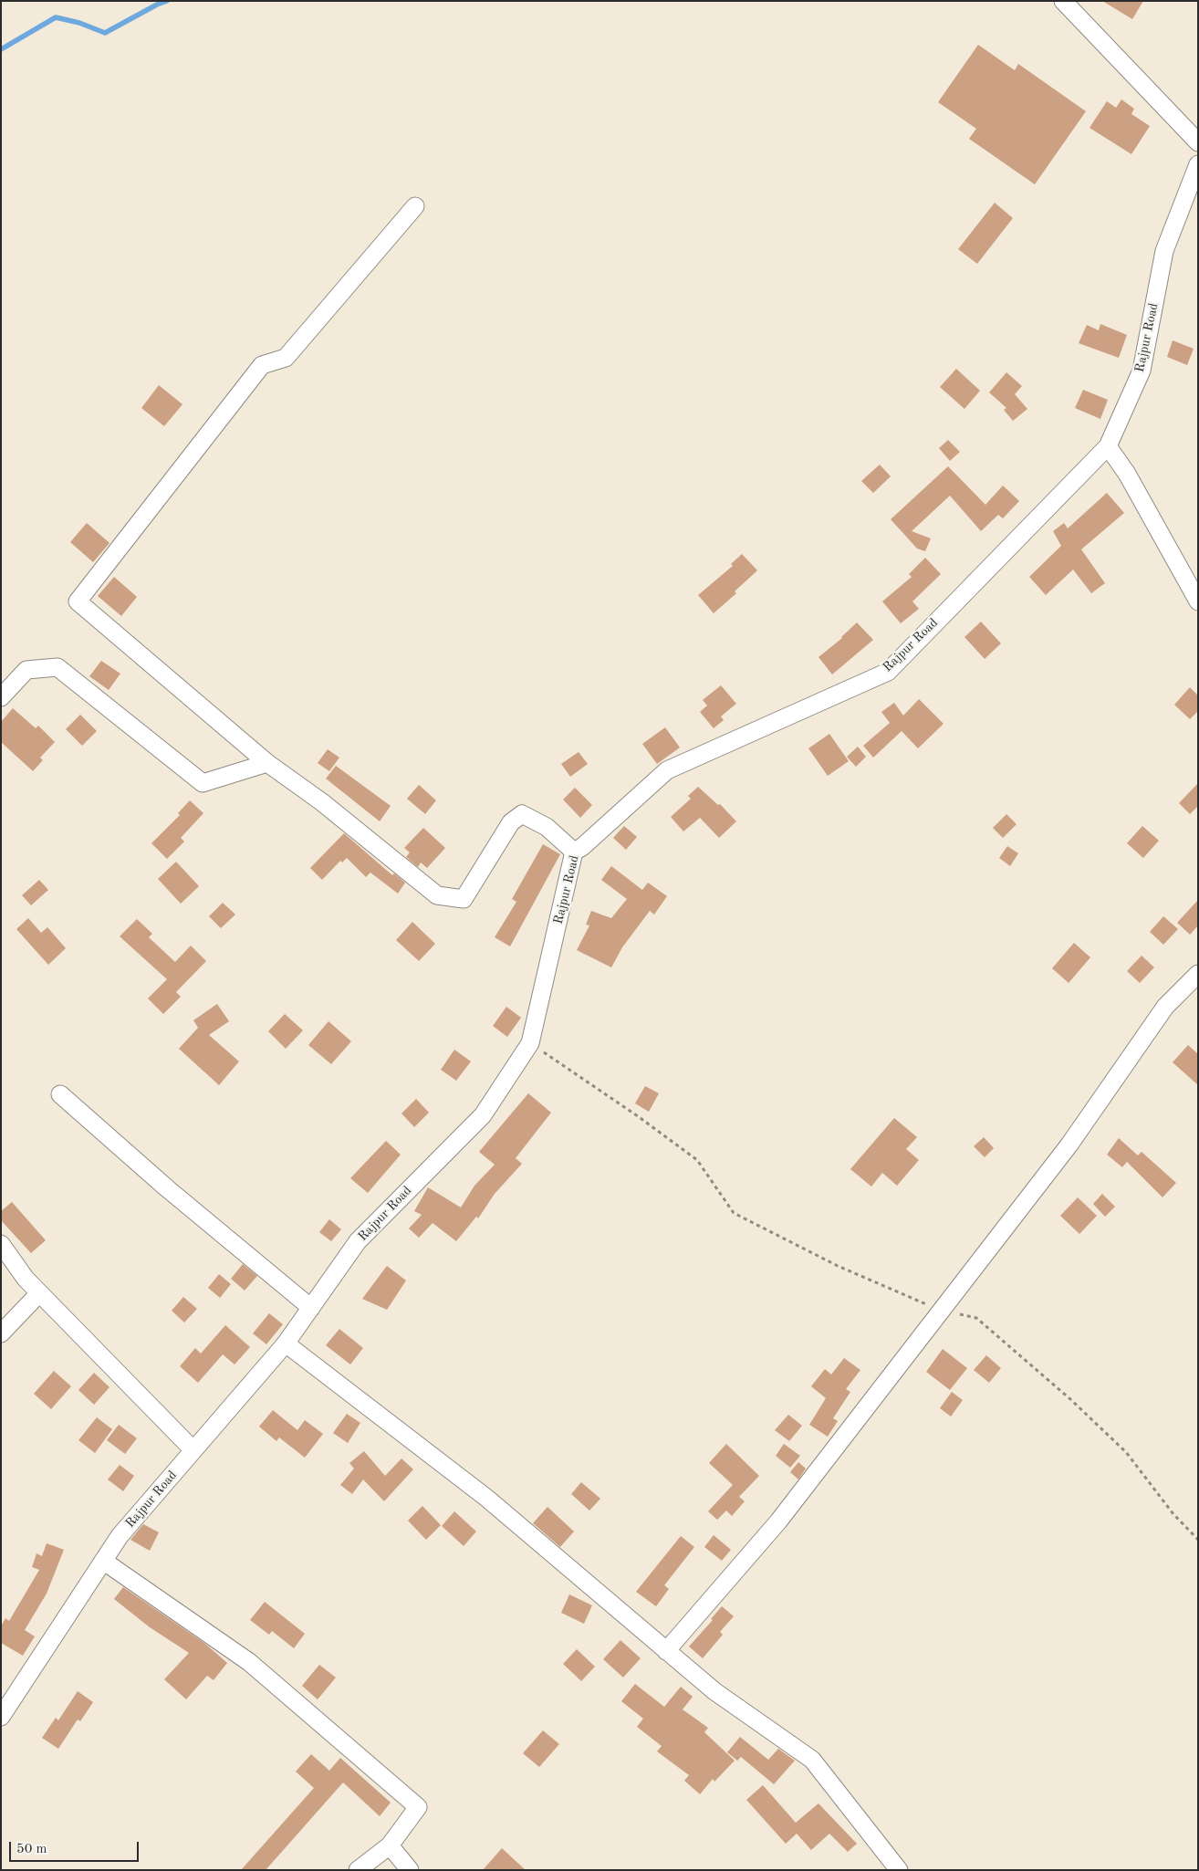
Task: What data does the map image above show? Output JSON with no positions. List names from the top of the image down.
{
  "streets": {
    "street": ["Rajpur Road"]
  },
  "scale_bar": "50 m"
}
